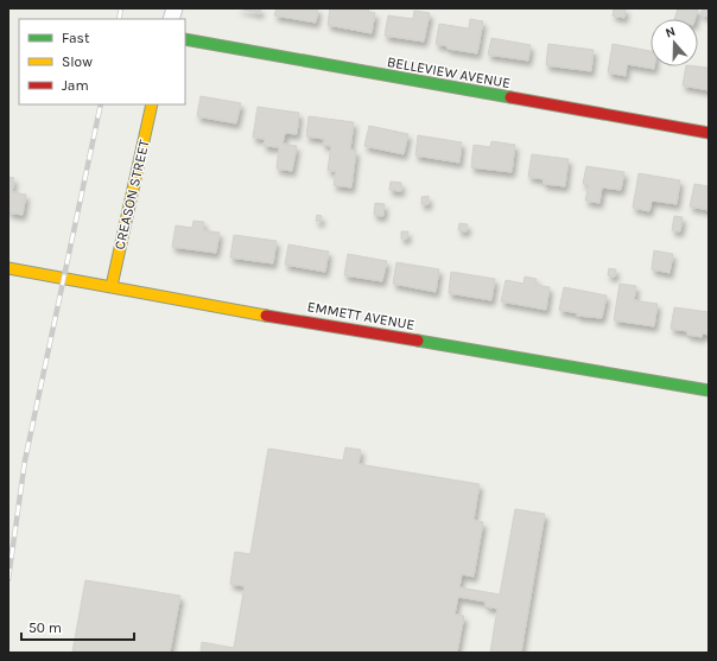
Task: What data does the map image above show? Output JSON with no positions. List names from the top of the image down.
{
  "streets": {
    "street": ["BELLEVIEW AVENUE", "CREASON STREET", "EMMETT AVENUE"]
  },
  "crossings": [
    ["CREASON STREET", "EMMETT AVENUE"]
  ],
  "legend": ["Fast", "Slow", "Jam"],
  "scale_bar": "50 m",
  "north": "top"
}
